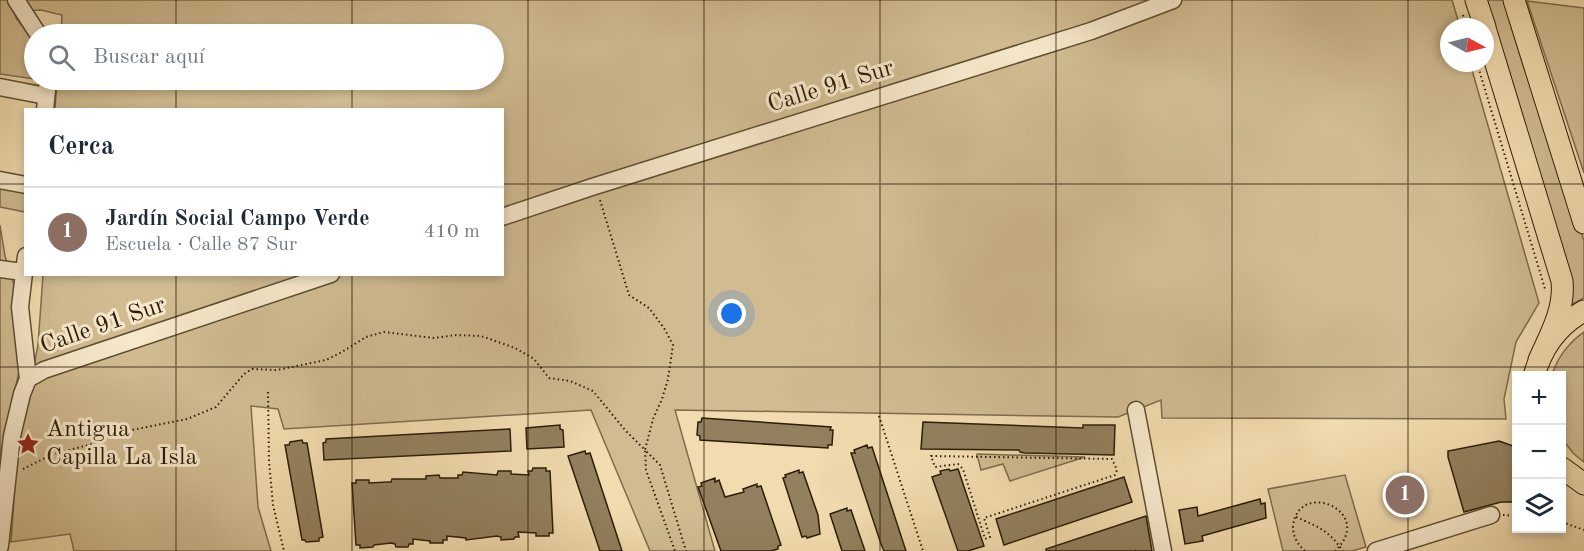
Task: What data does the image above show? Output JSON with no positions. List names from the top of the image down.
{
  "streets": {
    "street": ["Calle 91 Sur"]
  },
  "places": {
    "place": ["Antigua Capilla La Isla"]
  },
  "north": "right",
  "page": {
    "search": "Buscar aquí",
    "heading": "Cerca",
    "list": [
      {
        "mark": "1",
        "name": "Jardín Social Campo Verde",
        "note": "Escuela · Calle 87 Sur",
        "value": "410 m"
      }
    ],
    "map_buttons": ["+", "−"],
    "pins": "1"
  }
}
